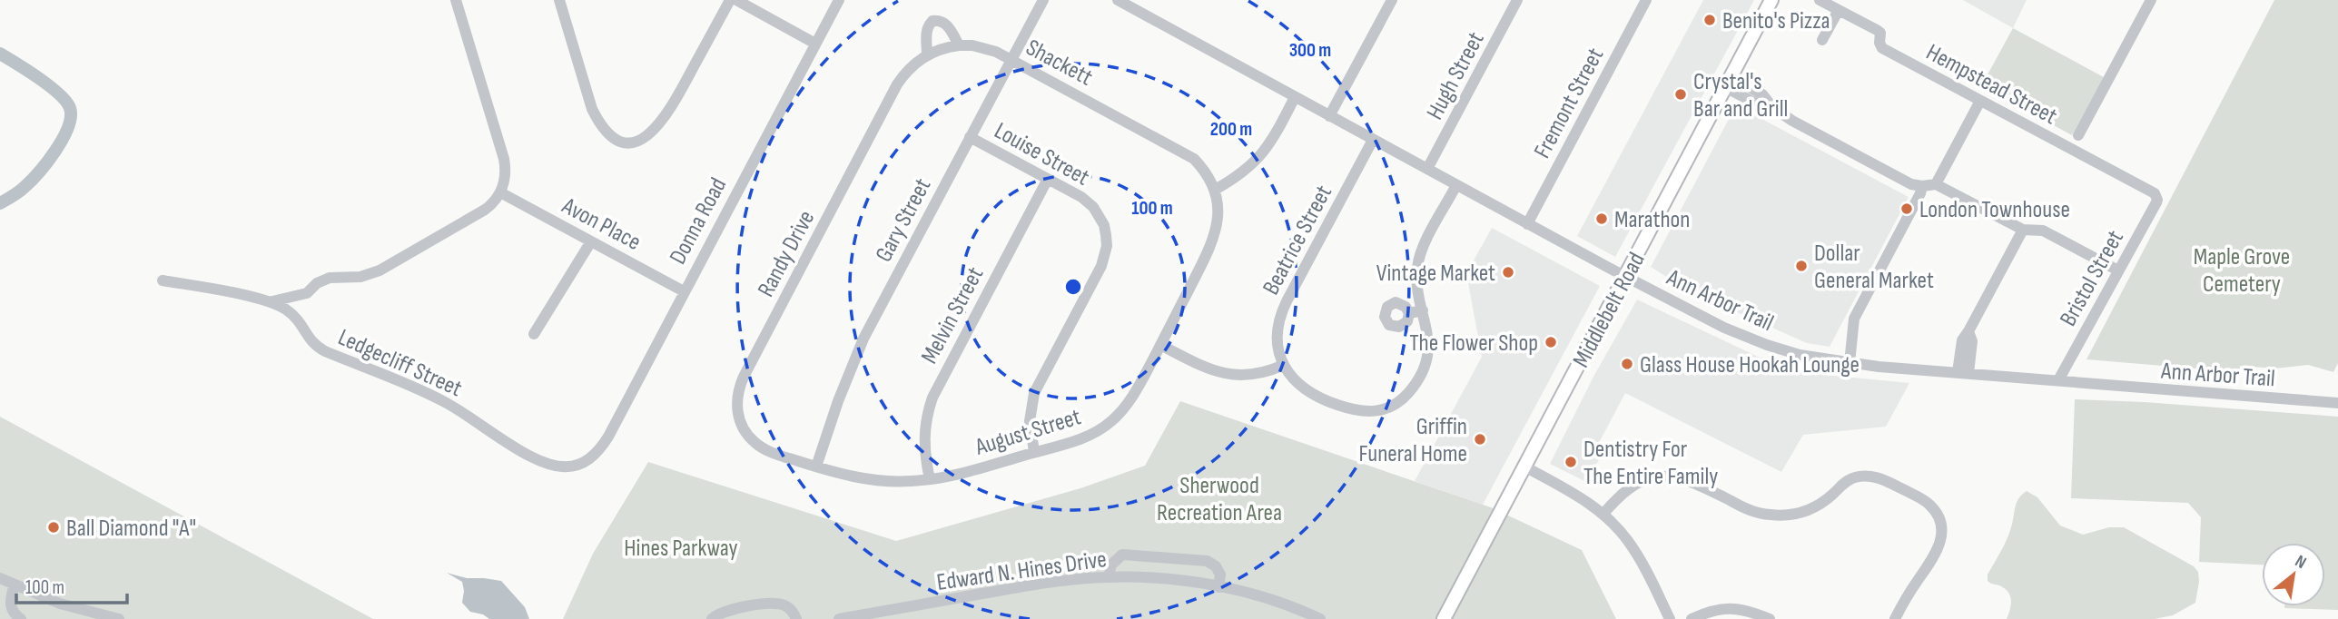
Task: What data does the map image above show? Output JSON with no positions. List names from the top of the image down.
{
  "streets": {
    "main road": ["Middlebelt Road"],
    "street": [
      "Shackett",
      "Hugh Street",
      "Hempstead Street",
      "Fremont Street",
      "Louise Street",
      "Gary Street",
      "Donna Road",
      "Avon Place",
      "Beatrice Street",
      "Randy Drive",
      "Bristol Street",
      "Ann Arbor Trail",
      "Melvin Street",
      "Ledgecliff Street",
      "August Street",
      "Edward N. Hines Drive"
    ]
  },
  "crossings": [
    ["Shackett", "Gary Street"],
    ["Shackett", "Randy Drive"],
    ["Shackett", "August Street"],
    ["Hugh Street", "Ann Arbor Trail"],
    ["Hempstead Street", "Bristol Street"],
    ["Fremont Street", "Ann Arbor Trail"],
    ["Louise Street", "Gary Street"],
    ["Louise Street", "Melvin Street"],
    ["Louise Street", "August Street"],
    ["Gary Street", "August Street"],
    ["Donna Road", "Avon Place"],
    ["Donna Road", "Ledgecliff Street"],
    ["Beatrice Street", "Ann Arbor Trail"],
    ["Randy Drive", "August Street"],
    ["Bristol Street", "Ann Arbor Trail"],
    ["Ann Arbor Trail", "Middlebelt Road"],
    ["Melvin Street", "August Street"]
  ],
  "parks": ["Maple Grove Cemetery", "Sherwood Recreation Area", "Hines Parkway"],
  "places": [
    "Benito's Pizza",
    "Crystal's Bar and Grill",
    "London Townhouse",
    "Marathon",
    "Dollar General Market",
    "Vintage Market",
    "The Flower Shop",
    "Glass House Hookah Lounge",
    "Griffin Funeral Home",
    "Dentistry For The Entire Family",
    "Ball Diamond \"A\""
  ],
  "scale_bar": "100 m",
  "north": "top right",
  "rings": ["300 m", "200 m", "100 m"]
}
